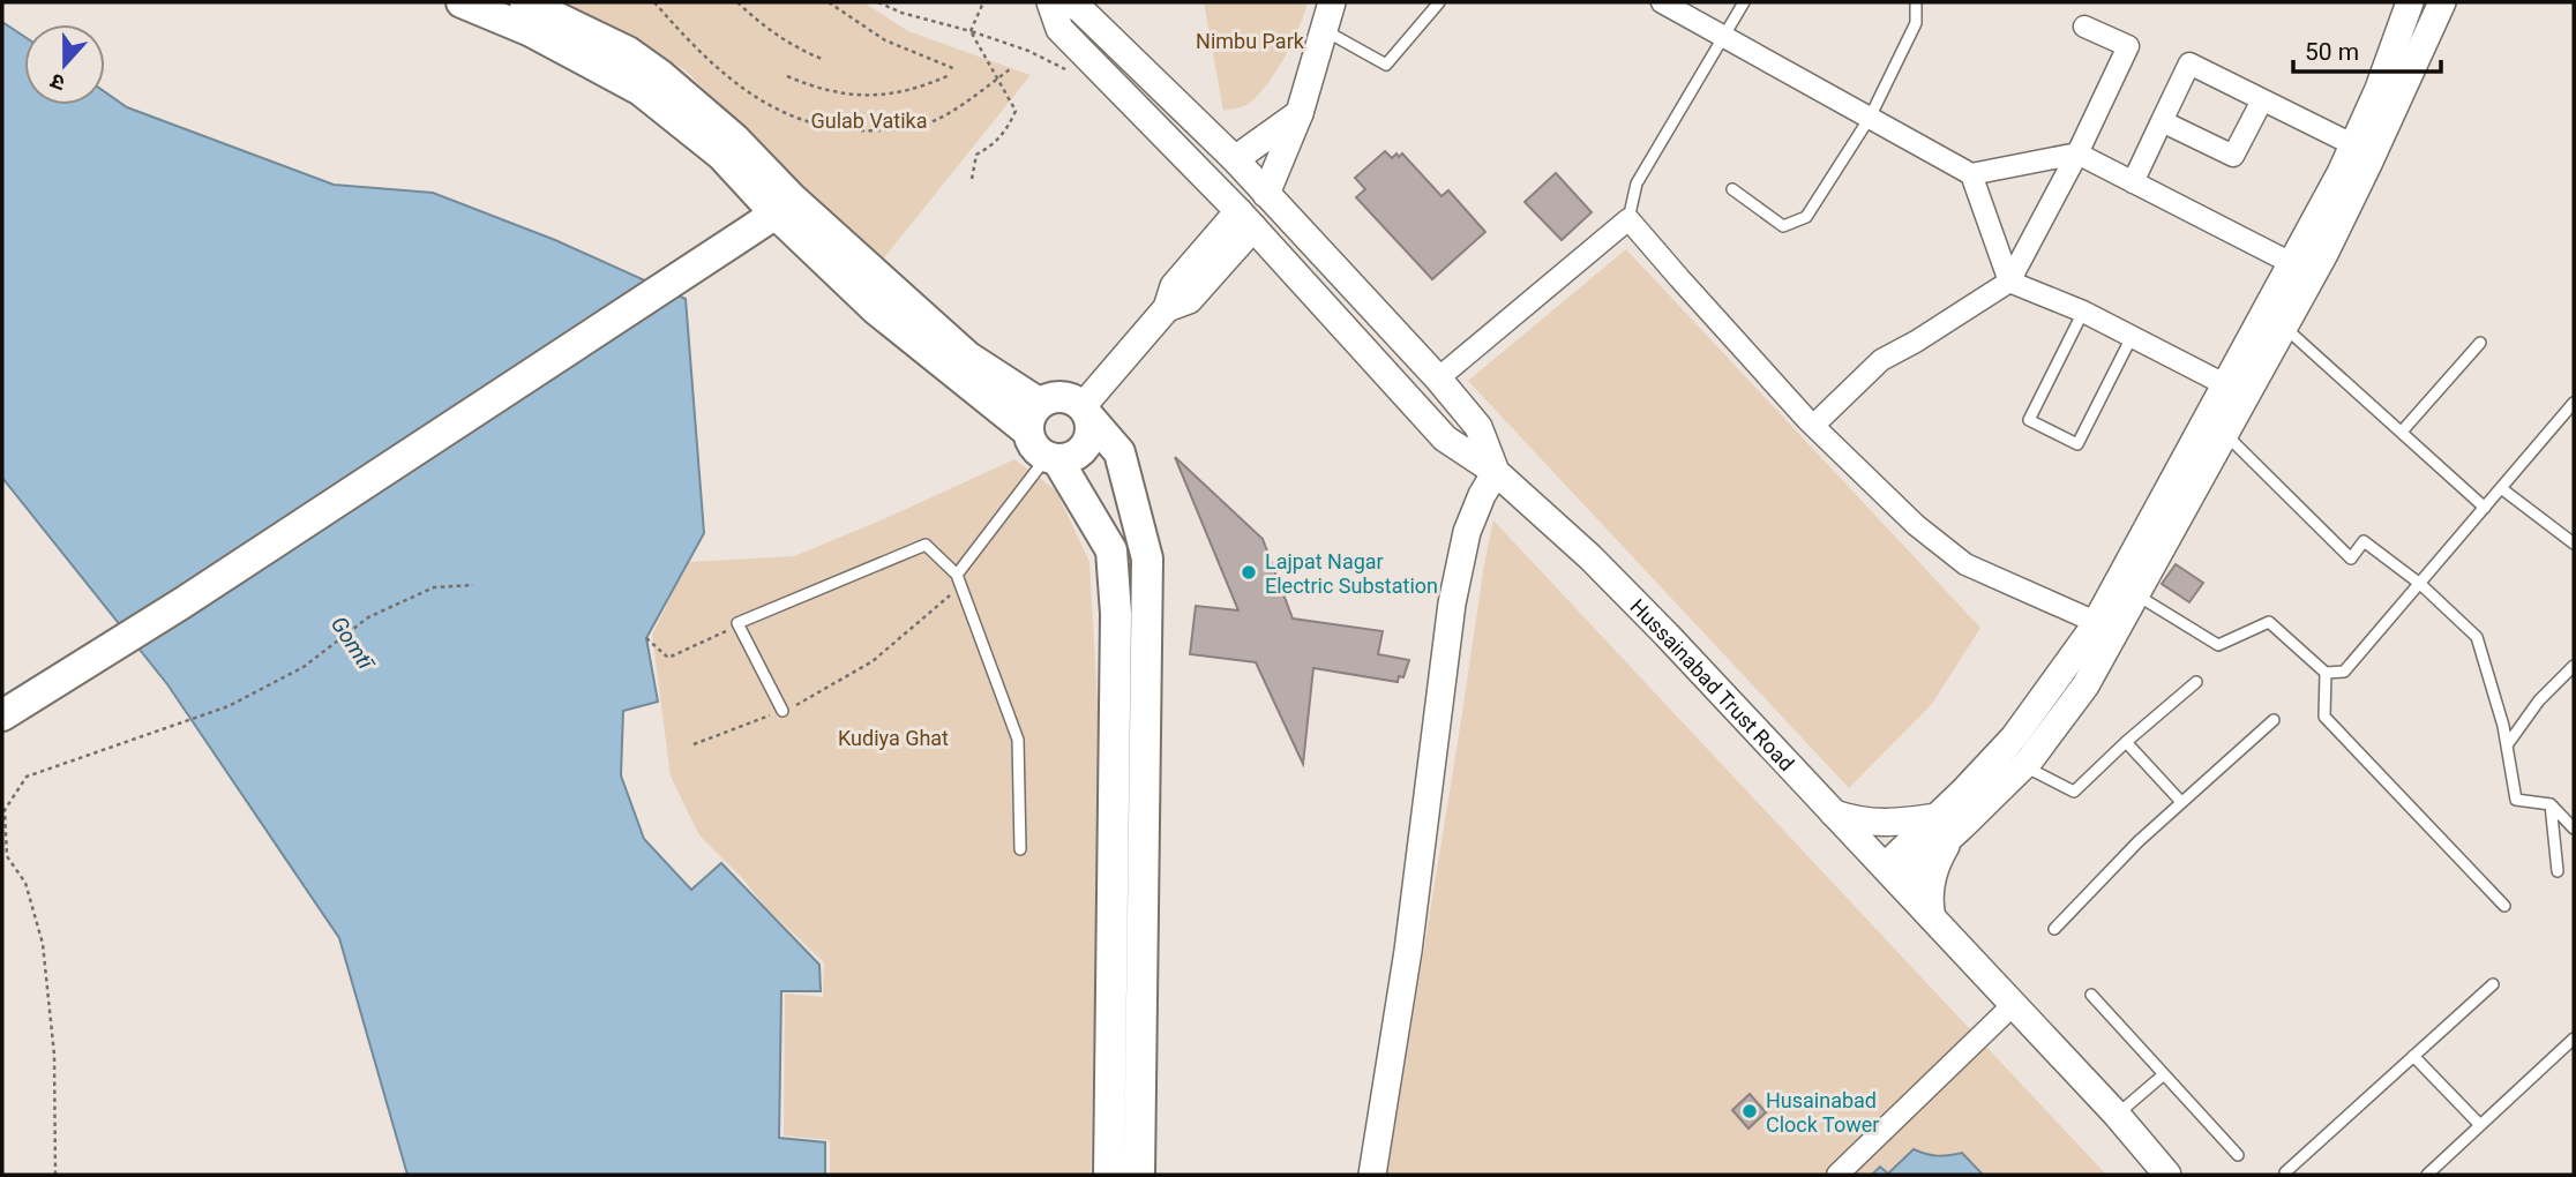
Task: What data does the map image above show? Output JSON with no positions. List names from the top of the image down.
{
  "streets": {
    "street": ["Hussainabad Trust Road"]
  },
  "water": ["Gomtī"],
  "parks": ["Nimbu Park", "Gulab Vatika", "Kudiya Ghat"],
  "places": ["Lajpat Nagar Electric Substation", "Husainabad Clock Tower"],
  "scale_bar": "50 m",
  "north": "bottom"
}
